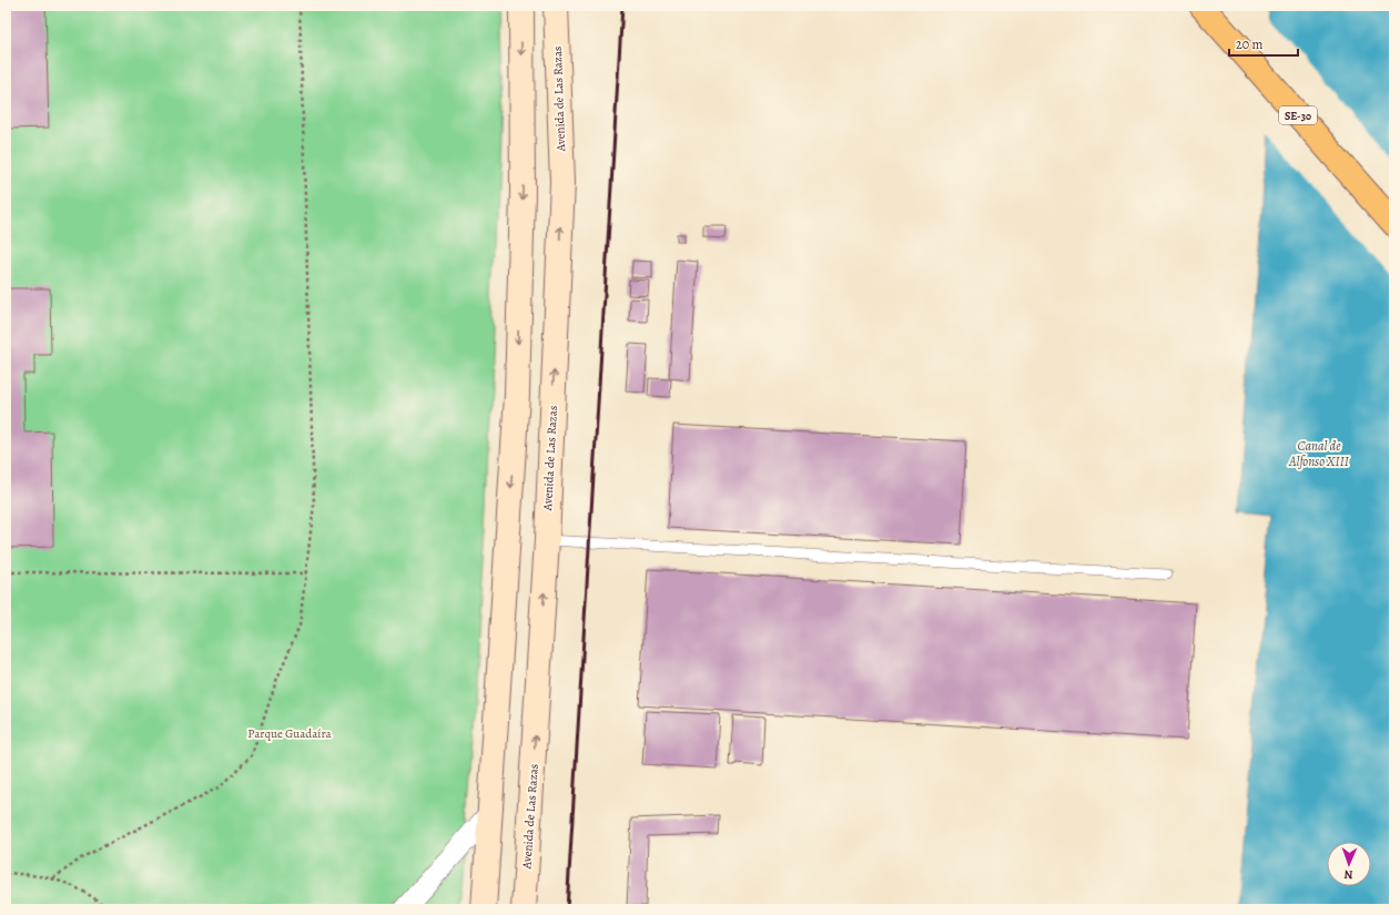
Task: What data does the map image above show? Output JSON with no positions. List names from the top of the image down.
{
  "streets": {
    "highway": ["SE-30"],
    "main road": ["Avenida de Las Razas"]
  },
  "water": ["Canal de Alfonso XIII"],
  "parks": ["Parque Guadaíra"],
  "scale_bar": "20 m",
  "north": "bottom"
}
